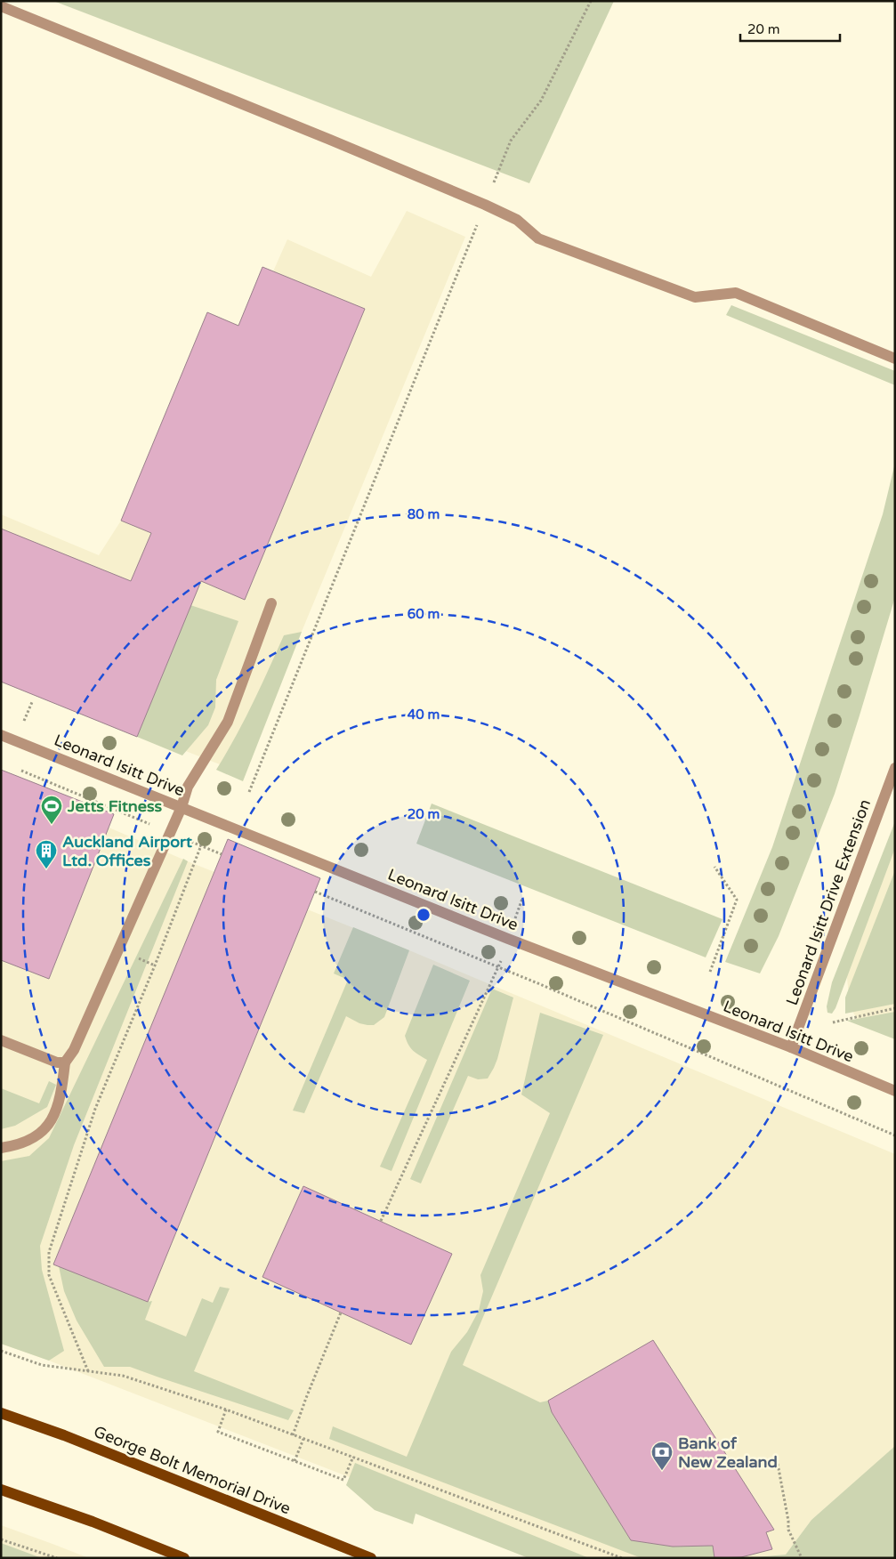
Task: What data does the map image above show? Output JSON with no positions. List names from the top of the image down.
{
  "streets": {
    "main road": ["George Bolt Memorial Drive"],
    "street": ["Leonard Isitt Drive", "Leonard Isitt Drive Extension"]
  },
  "crossings": [
    ["Leonard Isitt Drive", "Leonard Isitt Drive Extension"]
  ],
  "places": {
    "sports": ["Jetts Fitness"],
    "building": ["Auckland Airport Ltd. Offices"],
    "bank": ["Bank of New Zealand"]
  },
  "scale_bar": "20 m",
  "rings": [
    "80 m",
    "60 m",
    "40 m",
    "20 m"
  ]
}
